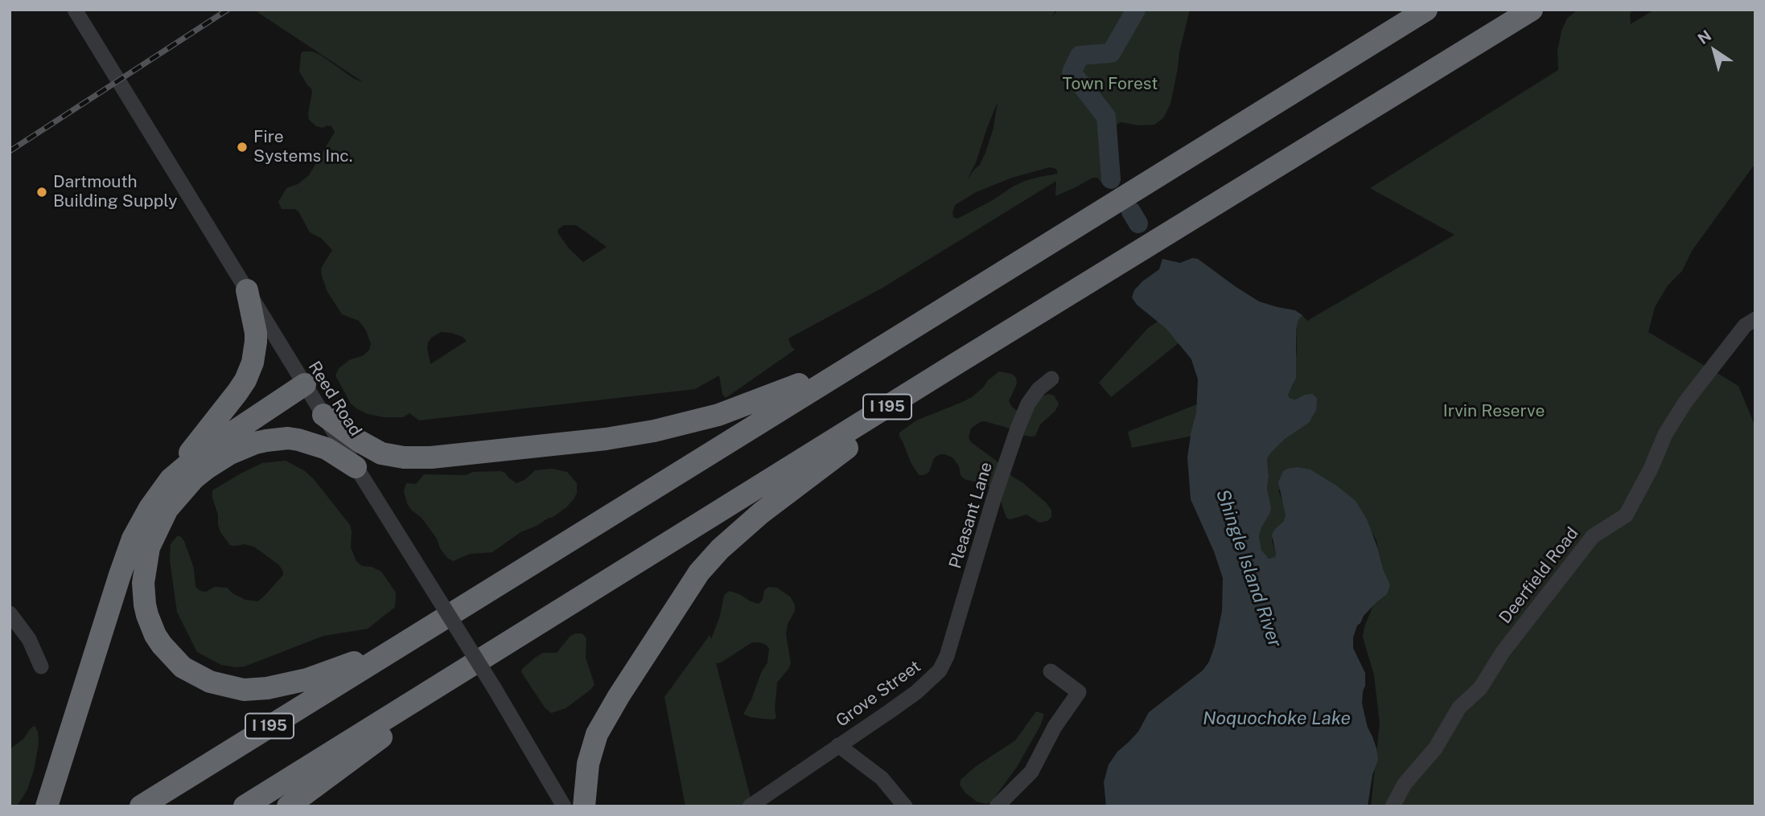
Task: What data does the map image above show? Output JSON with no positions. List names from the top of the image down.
{
  "streets": {
    "highway": ["I 195"],
    "street": [
      "Reed Road",
      "Pleasant Lane",
      "Deerfield Road",
      "Grove Street"
    ]
  },
  "crossings": [
    ["Pleasant Lane", "Grove Street"]
  ],
  "water": ["Shingle Island River", "Noquochoke Lake"],
  "parks": ["Town Forest", "Irvin Reserve"],
  "places": ["Fire Systems Inc.", "Dartmouth Building Supply"],
  "north": "top left"
}
